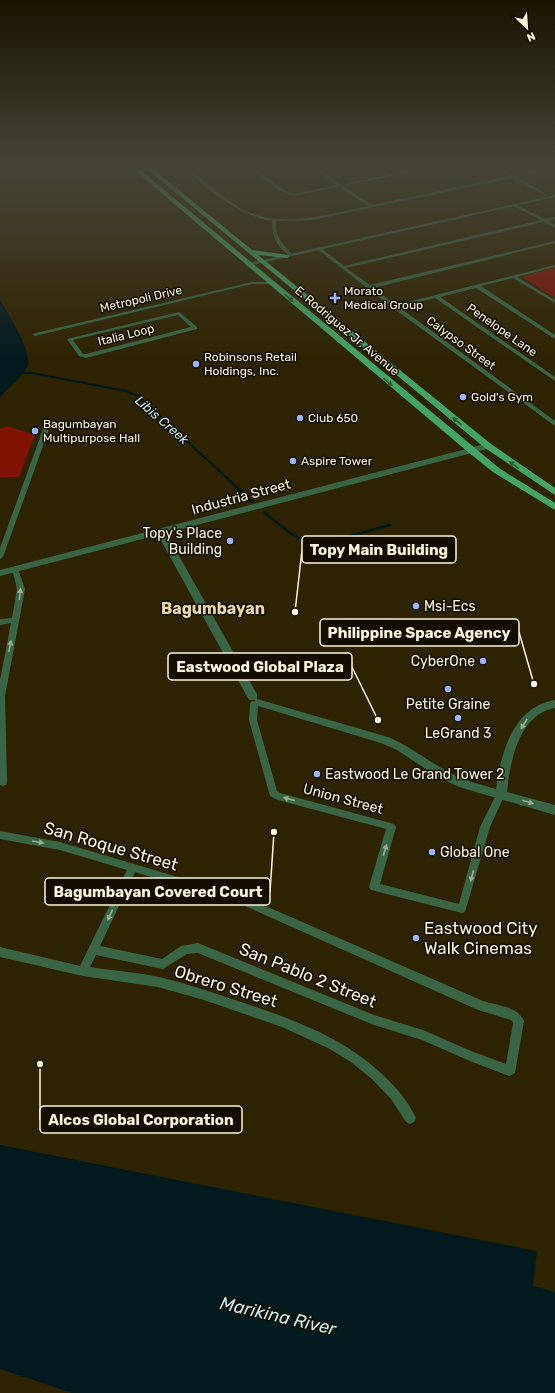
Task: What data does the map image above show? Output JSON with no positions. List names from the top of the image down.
{
  "streets": {
    "main road": ["E. Rodriguez Jr. Avenue"],
    "street": [
      "Metropoli Drive",
      "Penelope Lane",
      "Italia Loop",
      "Calypso Street",
      "Industria Street",
      "Union Street",
      "San Roque Street",
      "San Pablo 2 Street",
      "Obrero Street"
    ]
  },
  "crossings": [
    ["Metropoli Drive", "E. Rodriguez Jr. Avenue"],
    ["Metropoli Drive", "Italia Loop"],
    ["E. Rodriguez Jr. Avenue", "Industria Street"],
    ["San Roque Street", "San Pablo 2 Street"]
  ],
  "districts": ["Bagumbayan"],
  "water": ["Libis Creek", "Marikina River"],
  "places": {
    "health": ["Morato Medical Group"],
    "other": [
      "Robinsons Retail Holdings, Inc.",
      "Gold's Gym",
      "Club 650",
      "Bagumbayan Multipurpose Hall",
      "Aspire Tower",
      "Topy's Place Building",
      "Msi-Ecs",
      "Topy Main Building",
      "CyberOne",
      "Philippine Space Agency",
      "Petite Graine",
      "LeGrand 3",
      "Eastwood Global Plaza",
      "Eastwood Le Grand Tower 2",
      "Bagumbayan Covered Court",
      "Global One",
      "Eastwood City Walk Cinemas",
      "Alcos Global Corporation"
    ]
  },
  "north": "bottom right"
}
